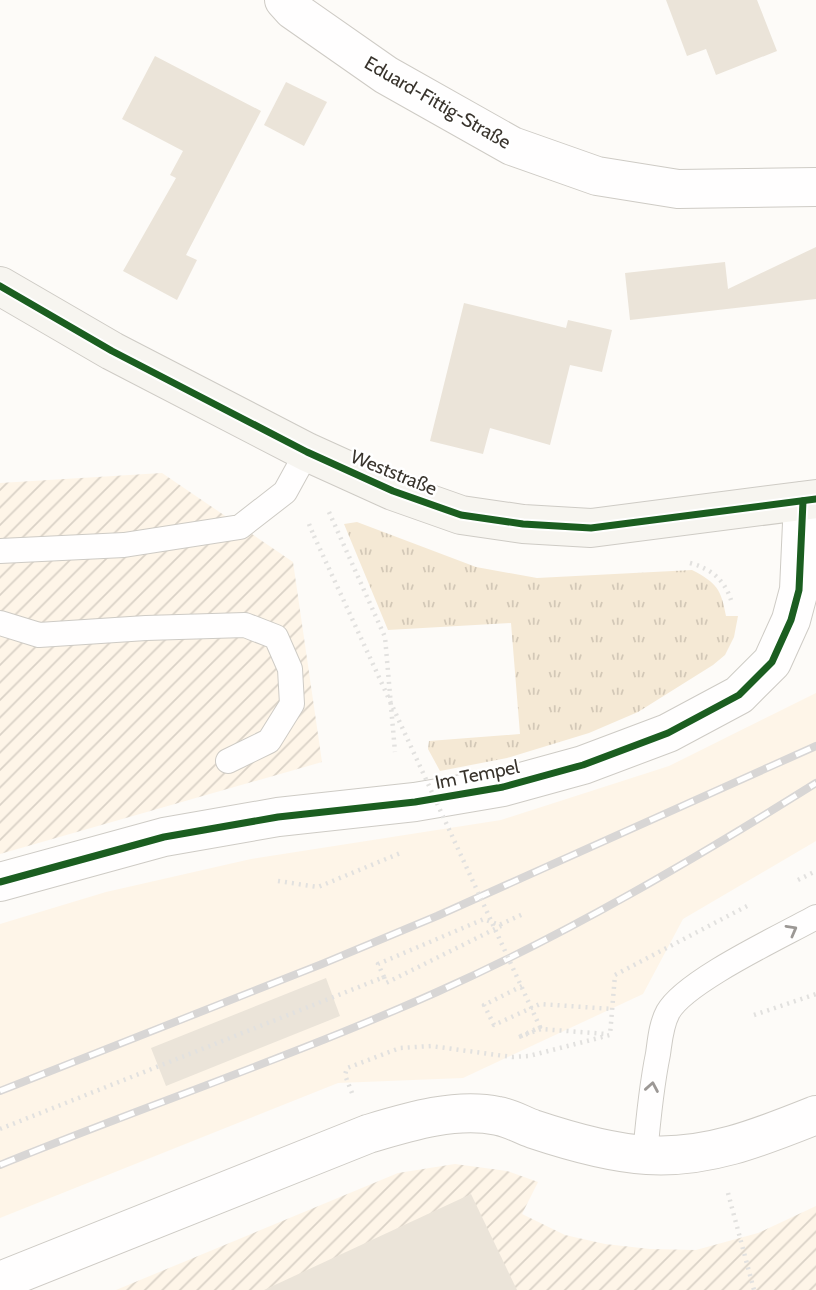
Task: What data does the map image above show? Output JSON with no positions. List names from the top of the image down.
{
  "streets": {
    "main road": ["Weststraße"],
    "street": ["Eduard-Fittig-Straße", "Im Tempel"]
  },
  "crossings": [
    ["Weststraße", "Im Tempel"]
  ]
}
